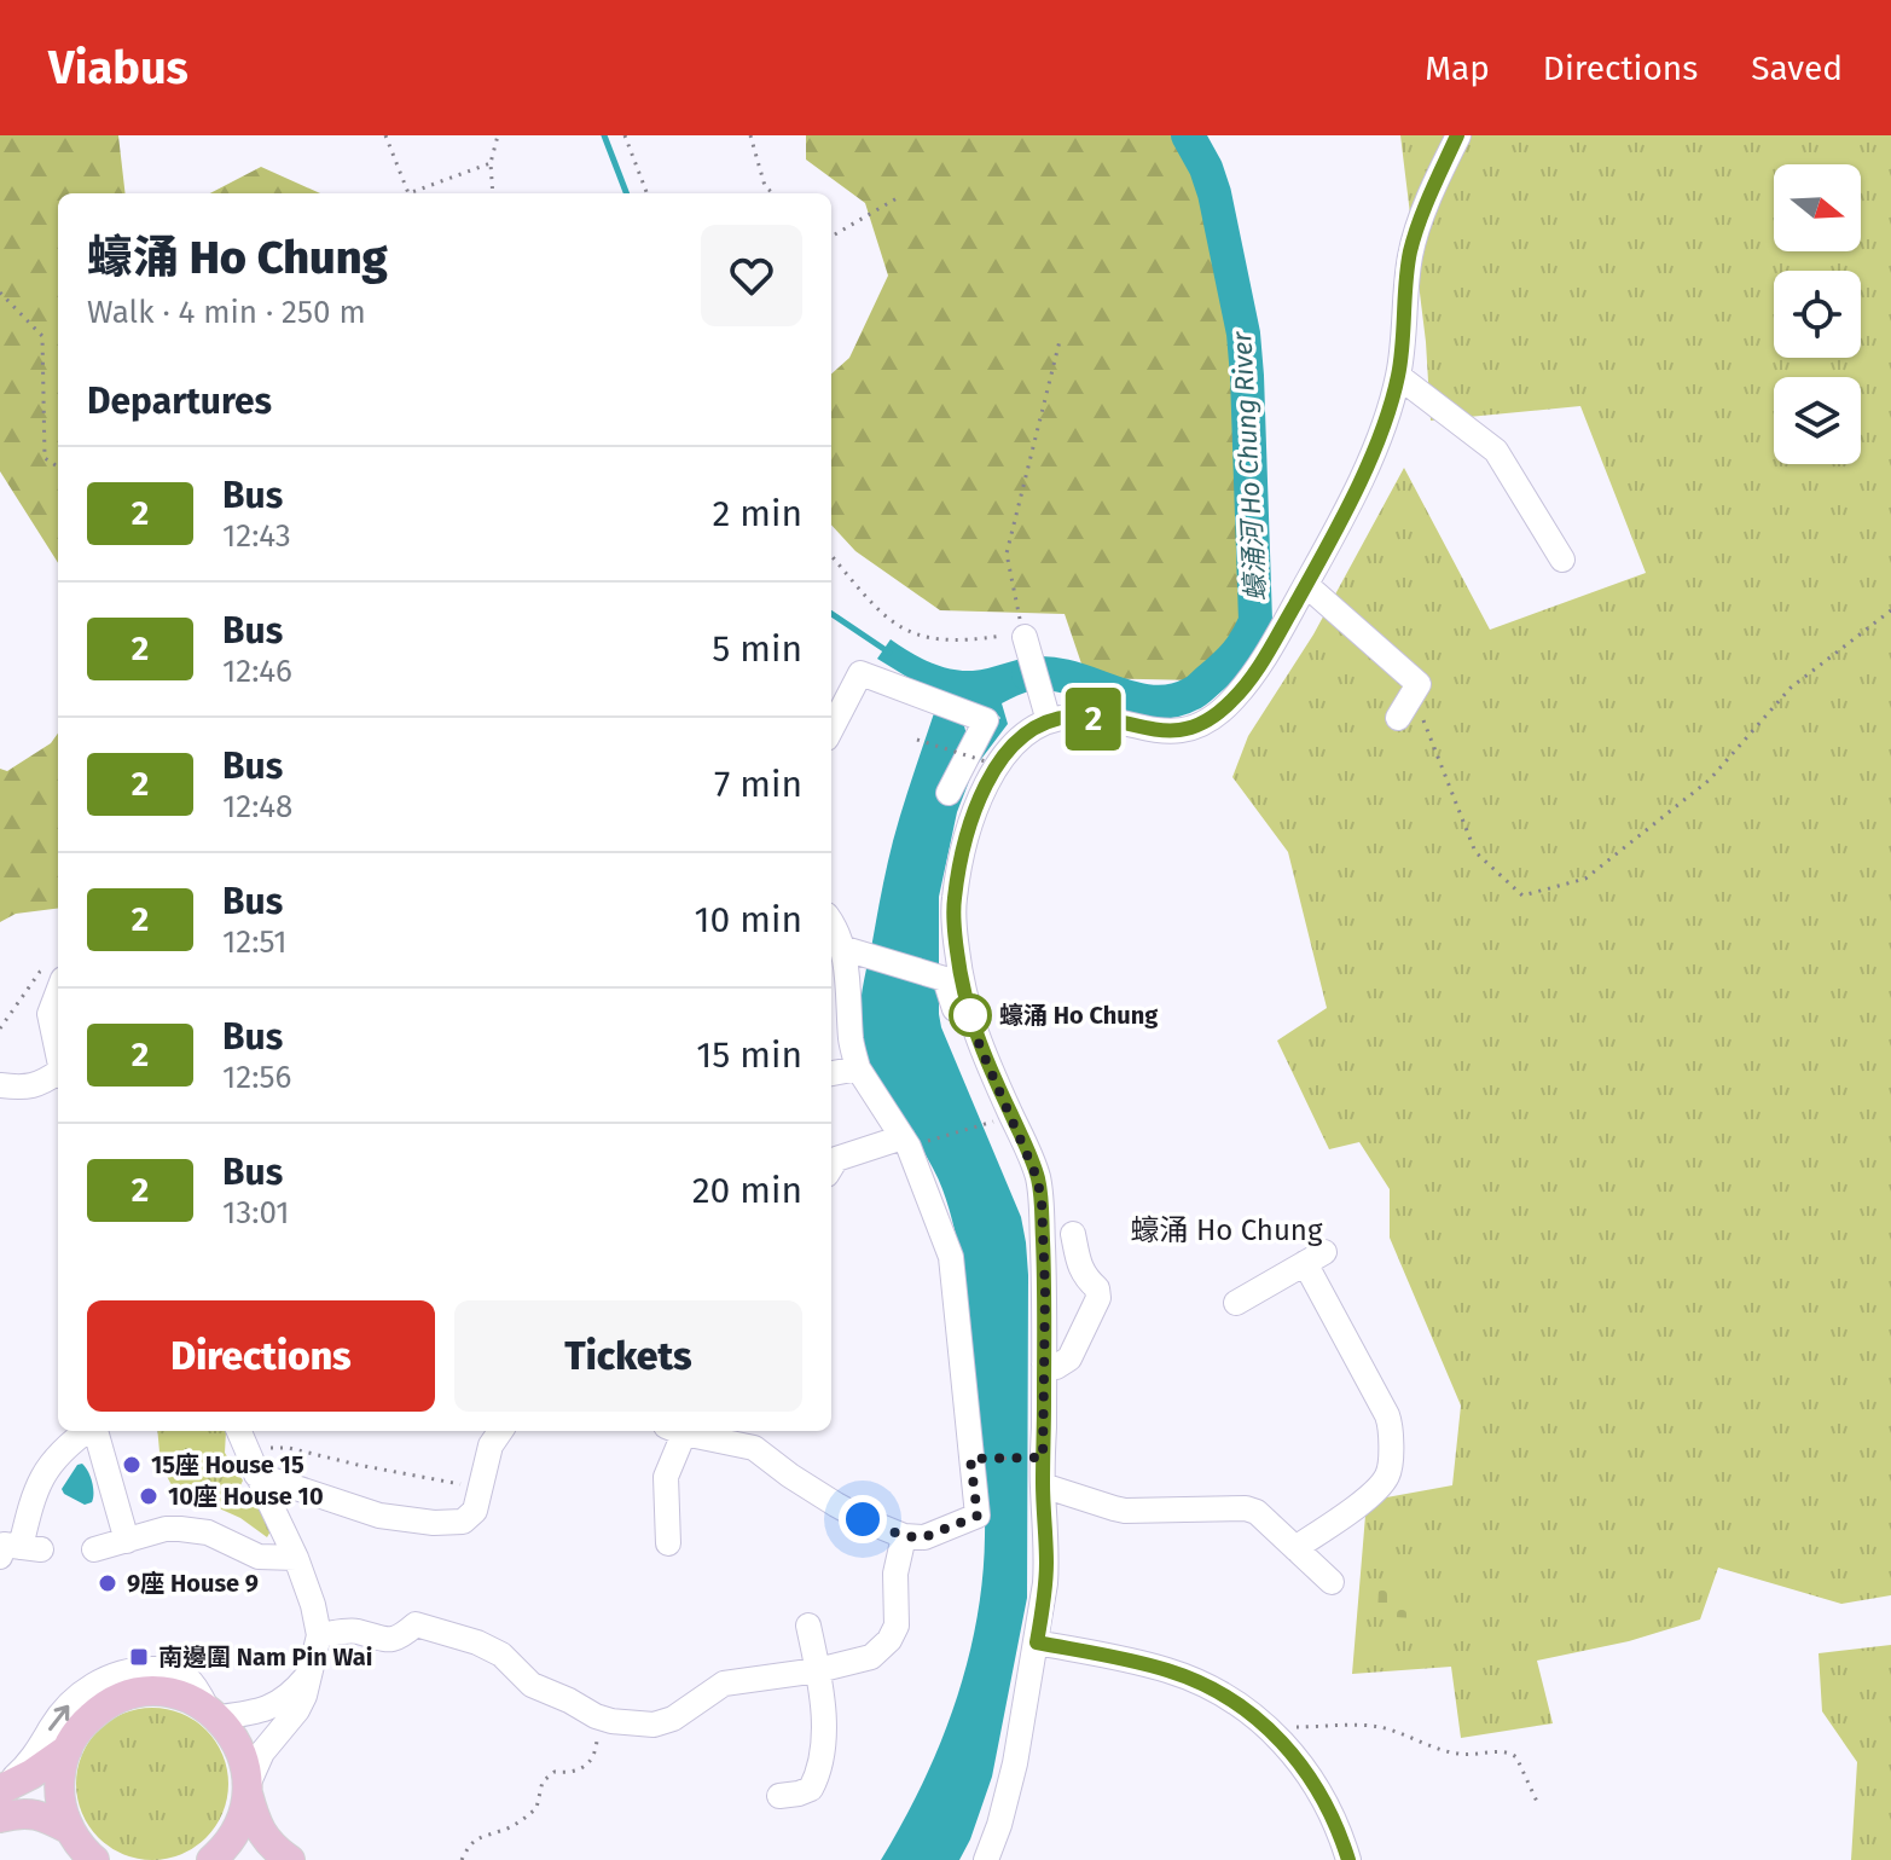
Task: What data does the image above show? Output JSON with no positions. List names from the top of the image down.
{
  "districts": ["蠔涌 Ho Chung"],
  "water": ["蠔涌河 Ho Chung River"],
  "places": {
    "other": [
      "蠔涌 Ho Chung",
      "15座 House 15",
      "10座 House 10",
      "9座 House 9"
    ],
    "transit": ["南邊圍 Nam Pin Wai"]
  },
  "lines": ["bus line 2"],
  "north": "right",
  "page": {
    "header": "Viabus",
    "nav": ["Map", "Directions", "Saved"],
    "on_map": "2",
    "heading": [
      ["蠔涌 Ho Chung", "Walk · 4 min · 250 m"],
      "Departures"
    ],
    "list": [
      {
        "mark": "2",
        "name": "Bus",
        "note": "12:43",
        "value": "2 min"
      },
      {
        "mark": "2",
        "name": "Bus",
        "note": "12:46",
        "value": "5 min"
      },
      {
        "mark": "2",
        "name": "Bus",
        "note": "12:48",
        "value": "7 min"
      },
      {
        "mark": "2",
        "name": "Bus",
        "note": "12:51",
        "value": "10 min"
      },
      {
        "mark": "2",
        "name": "Bus",
        "note": "12:56",
        "value": "15 min"
      },
      {
        "mark": "2",
        "name": "Bus",
        "note": "13:01",
        "value": "20 min"
      }
    ],
    "buttons": ["Directions", "Tickets"]
  }
}
